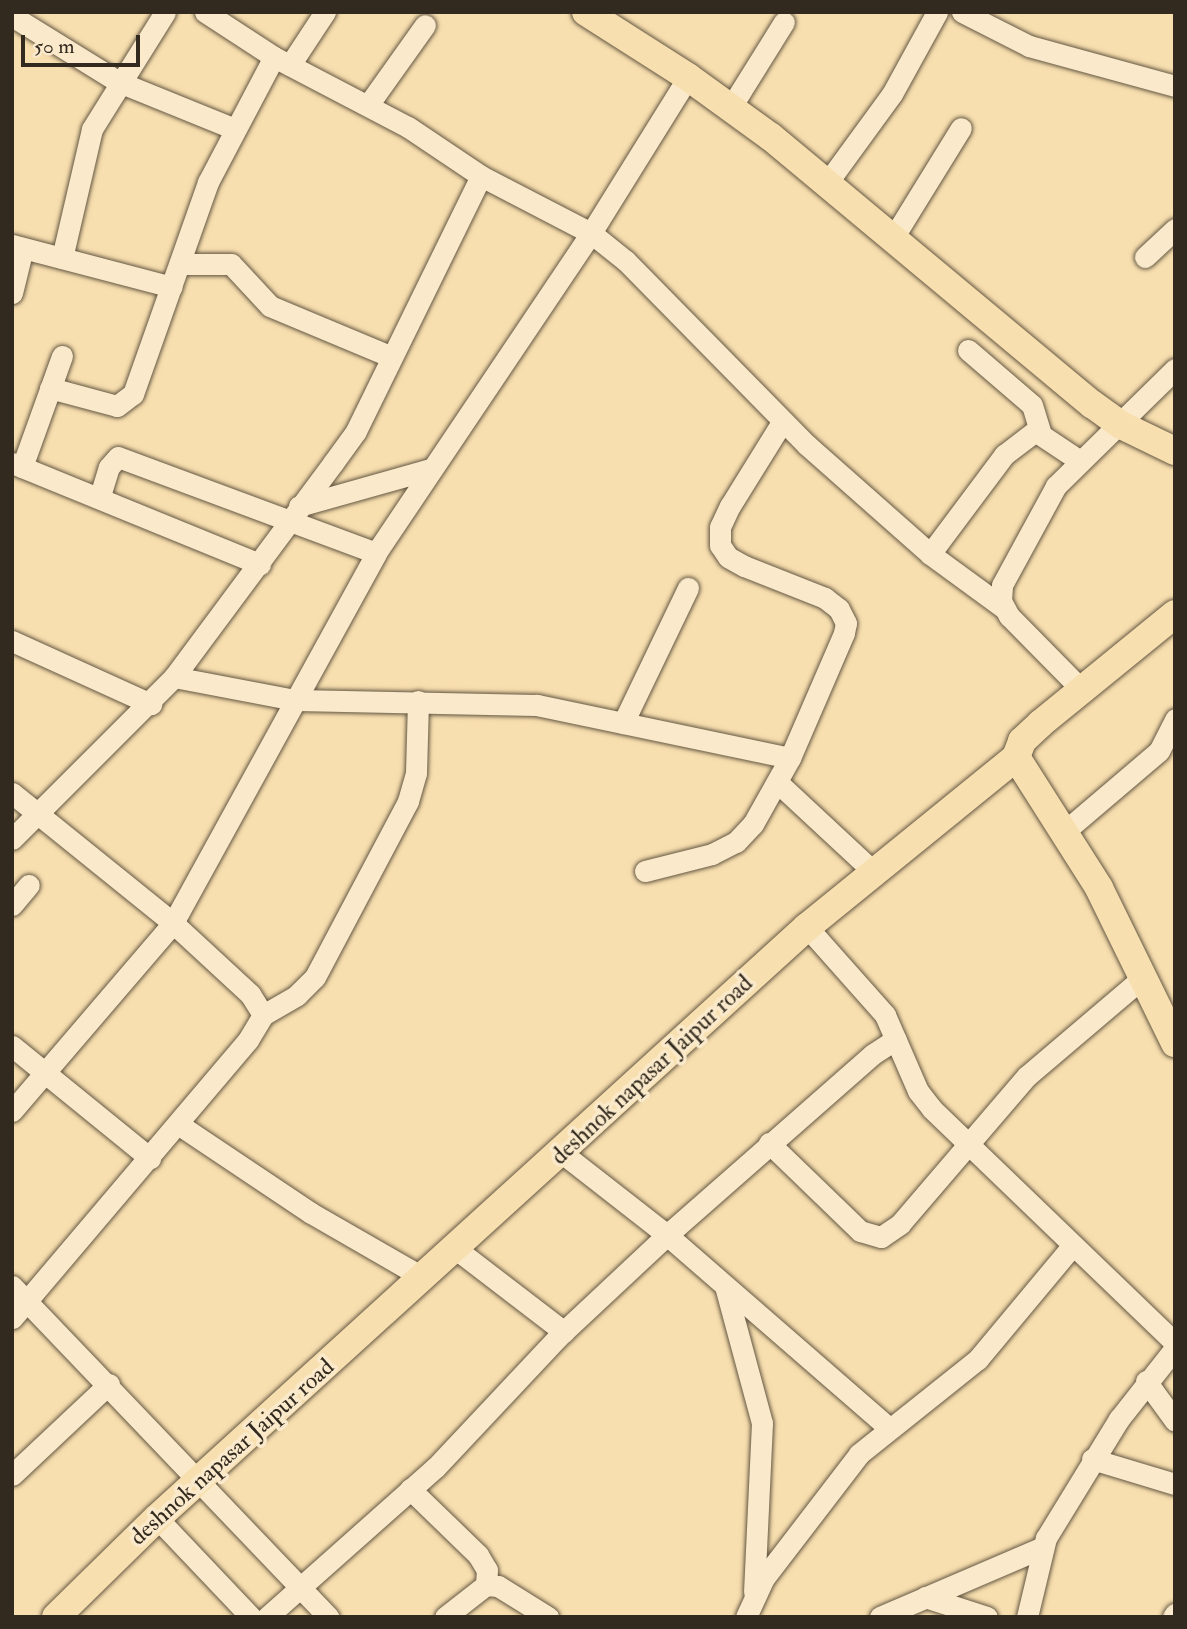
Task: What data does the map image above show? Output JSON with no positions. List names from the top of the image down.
{
  "streets": {
    "main road": ["deshnok napasar Jaipur road"]
  },
  "scale_bar": "50 m"
}
